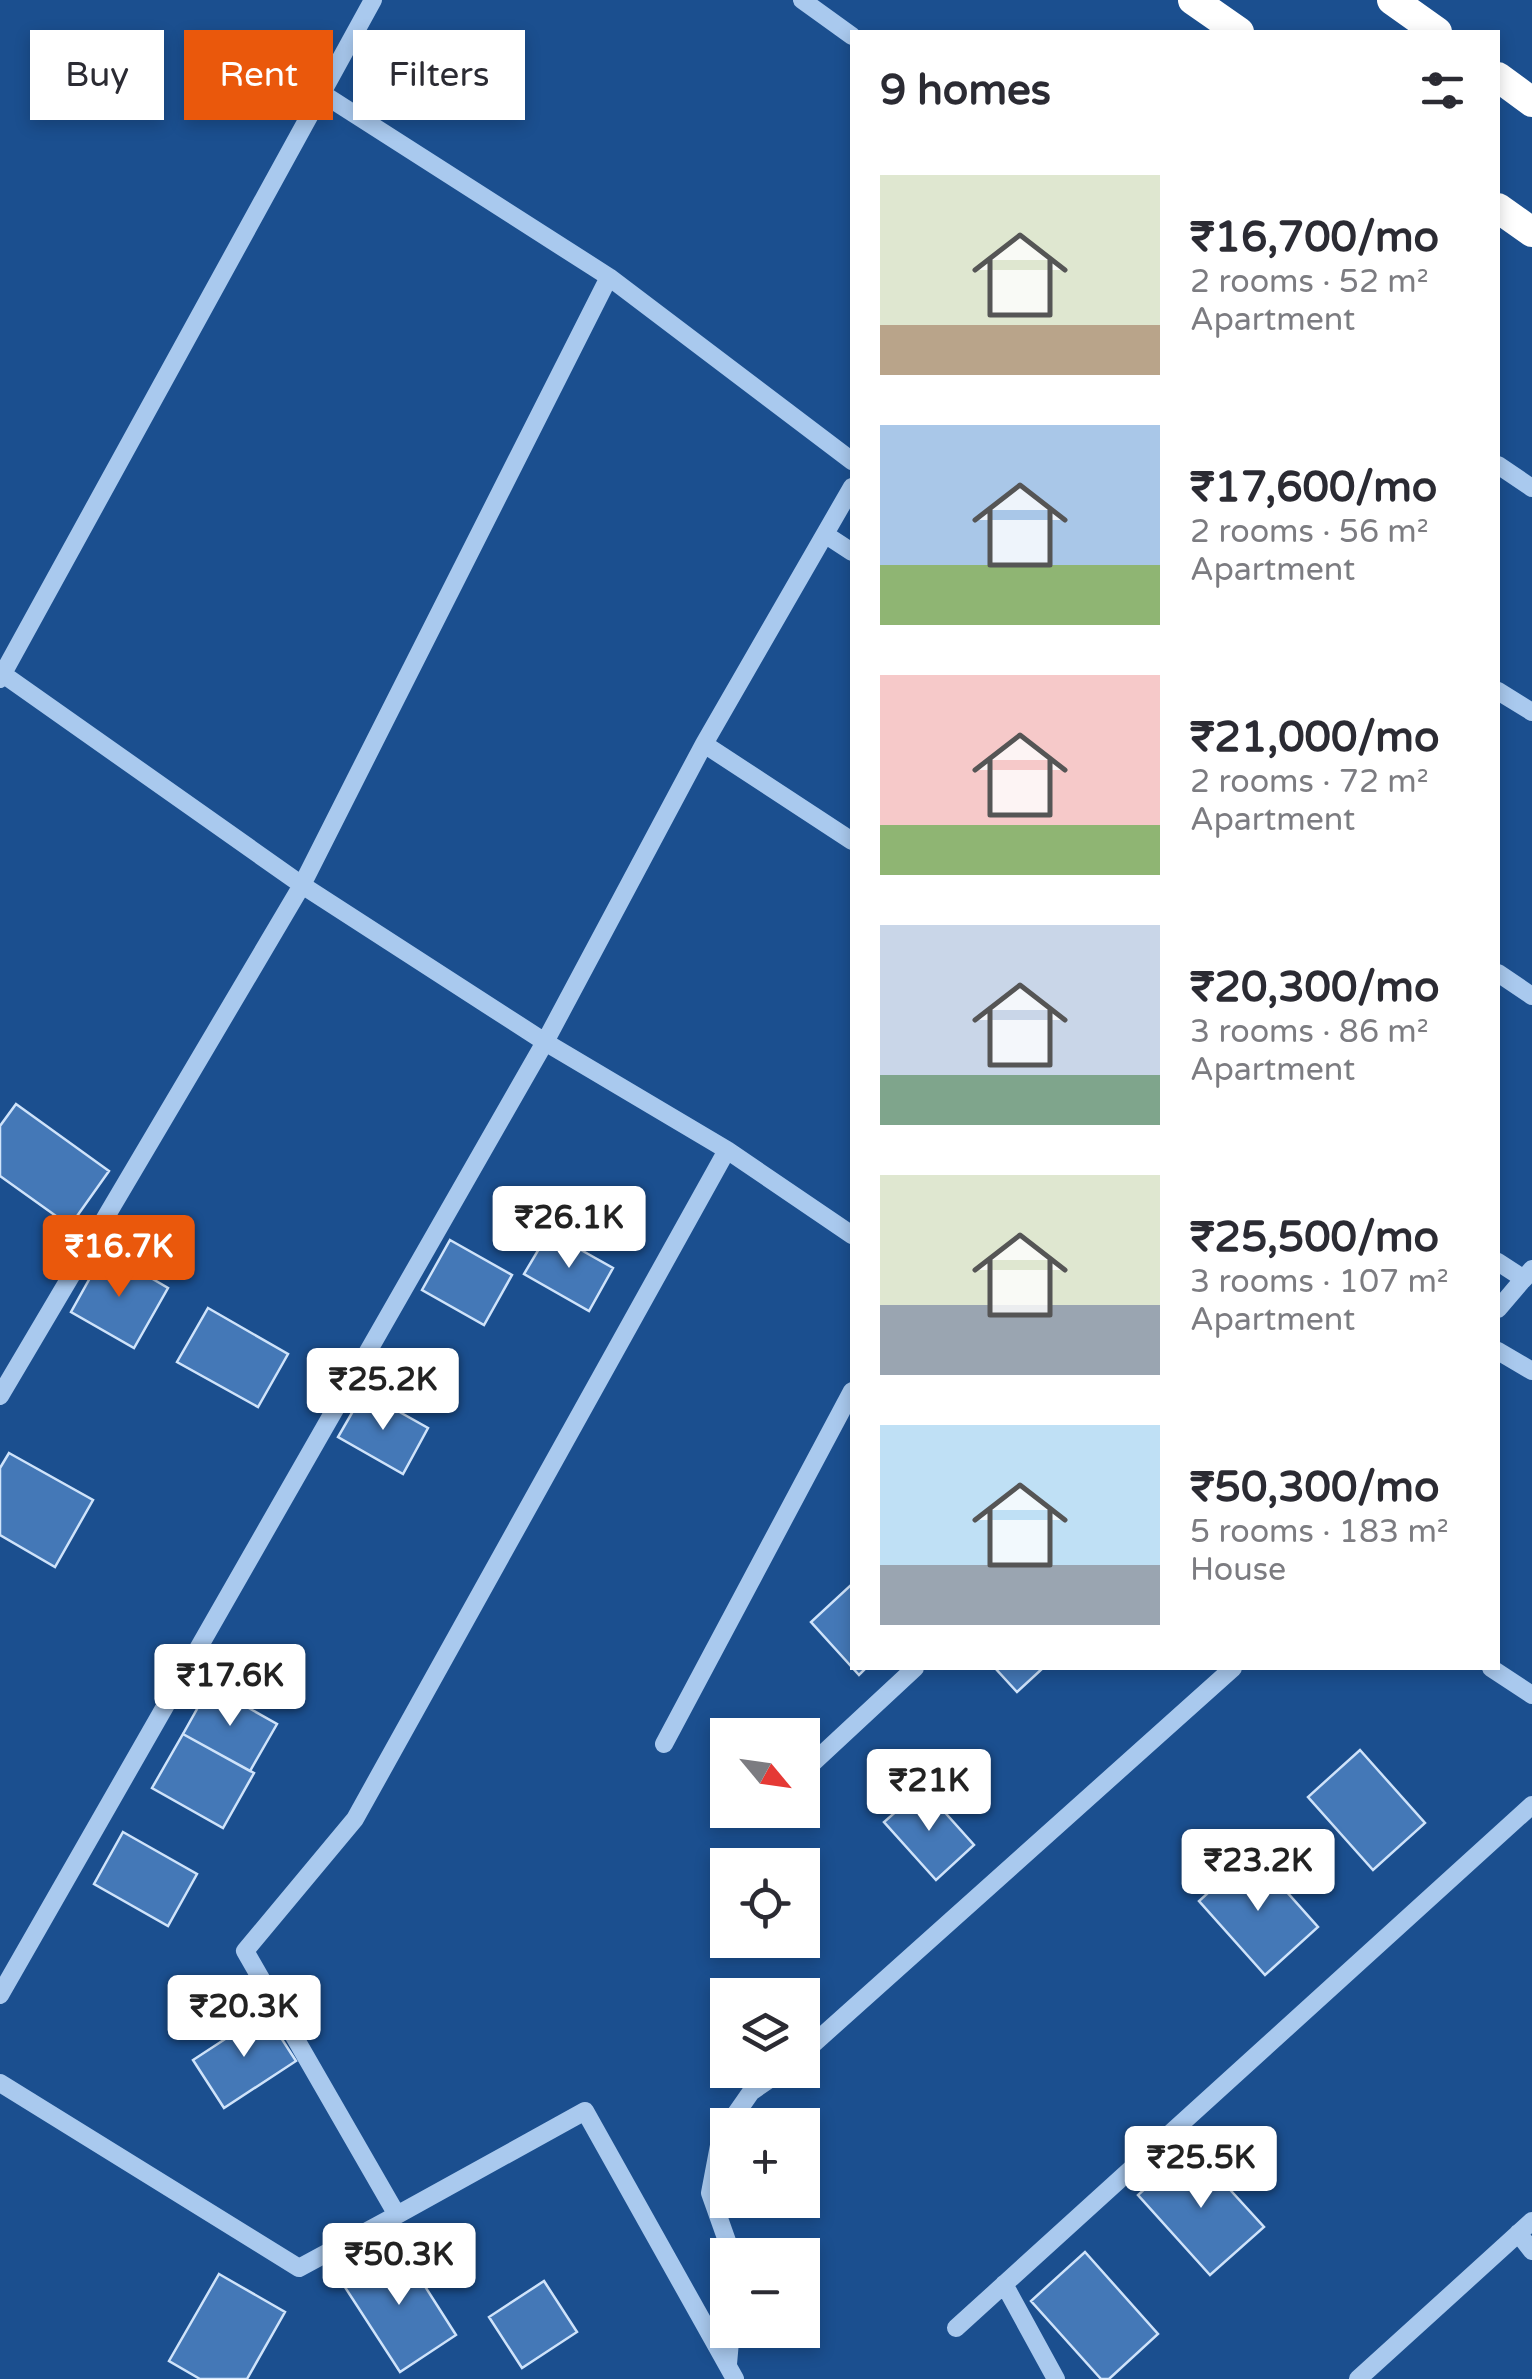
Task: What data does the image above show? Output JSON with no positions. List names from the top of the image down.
{
  "north": "bottom right",
  "page": {
    "chip": ["Buy", "Rent", "Filters"],
    "heading": "9 homes",
    "list": [
      {
        "name": "₹16,700/mo",
        "note": "2 rooms · 52 m² · Apartment"
      },
      {
        "name": "₹17,600/mo",
        "note": "2 rooms · 56 m² · Apartment"
      },
      {
        "name": "₹21,000/mo",
        "note": "2 rooms · 72 m² · Apartment"
      },
      {
        "name": "₹20,300/mo",
        "note": "3 rooms · 86 m² · Apartment"
      },
      {
        "name": "₹25,500/mo",
        "note": "3 rooms · 107 m² · Apartment"
      },
      {
        "name": "₹50,300/mo",
        "note": "5 rooms · 183 m² · House"
      }
    ],
    "price": [
      "₹26.1K",
      "₹16.7K",
      "₹25.2K",
      "₹17.6K",
      "₹21K",
      "₹23.2K",
      "₹20.3K",
      "₹25.5K",
      "₹50.3K"
    ],
    "map_buttons": ["+", "−"]
  }
}
